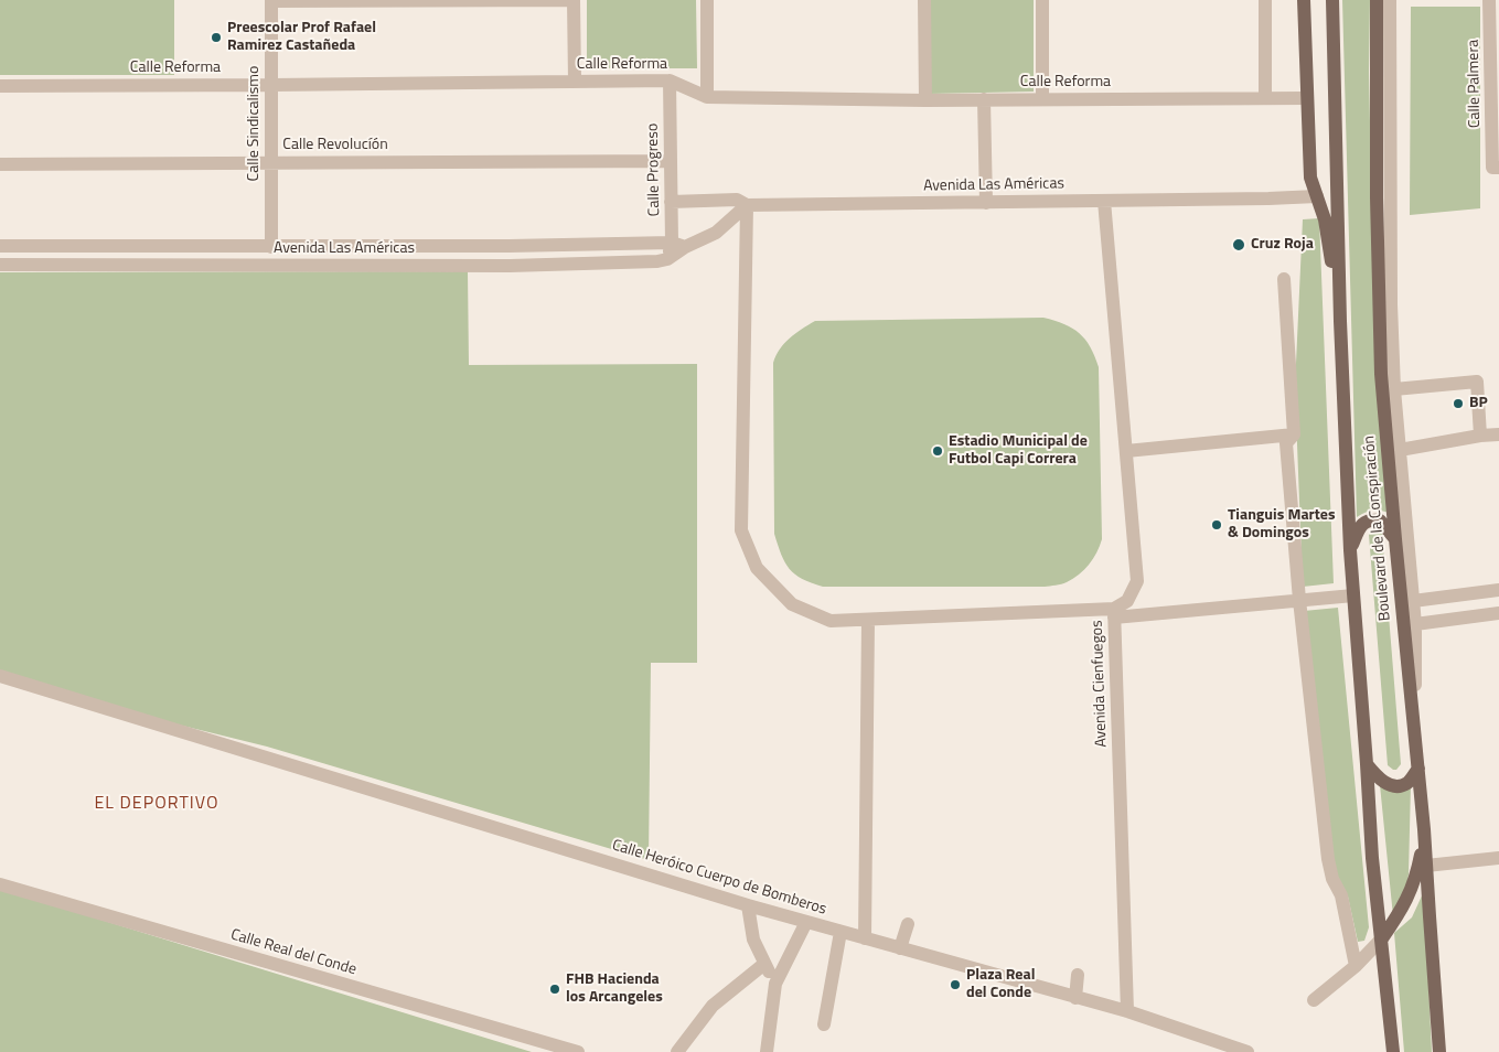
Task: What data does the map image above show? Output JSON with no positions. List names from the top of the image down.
{
  "streets": {
    "main road": ["Boulevard de la Conspiración"],
    "street": [
      "Calle Reforma",
      "Calle Palmera",
      "Calle Sindicalismo",
      "Calle Revolucíón",
      "Calle Progreso",
      "Avenida Las Américas",
      "Avenida Cienfuegos",
      "Calle Heróico Cuerpo de Bomberos",
      "Calle Real del Conde"
    ]
  },
  "crossings": [
    ["Calle Reforma", "Calle Sindicalismo"],
    ["Calle Reforma", "Calle Progreso"],
    ["Calle Sindicalismo", "Calle Revolucíón"],
    ["Calle Sindicalismo", "Avenida Las Américas"],
    ["Calle Revolucíón", "Calle Progreso"],
    ["Calle Progreso", "Avenida Las Américas"],
    ["Avenida Las Américas", "Avenida Cienfuegos"],
    ["Avenida Cienfuegos", "Calle Heróico Cuerpo de Bomberos"]
  ],
  "districts": ["EL DEPORTIVO"],
  "places": [
    "Preescolar Prof Rafael Ramirez Castañeda",
    "Cruz Roja",
    "BP",
    "Estadio Municipal de Futbol Capi Correra",
    "Tianguis Martes & Domingos",
    "Plaza Real del Conde",
    "FHB Hacienda los Arcangeles"
  ]
}
